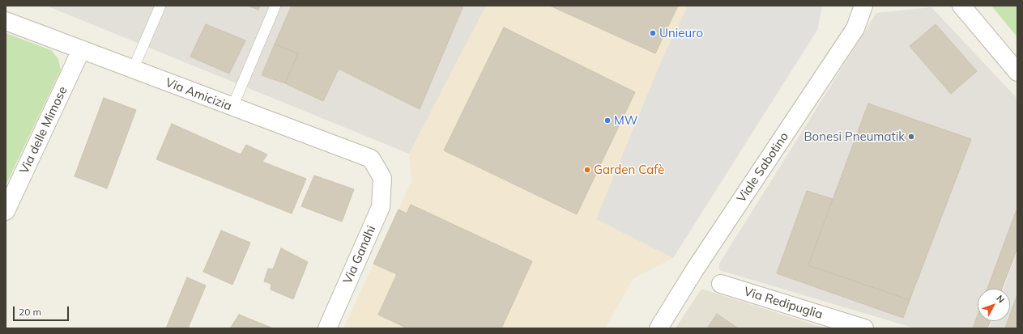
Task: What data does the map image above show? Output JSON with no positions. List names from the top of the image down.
{
  "streets": {
    "street": [
      "Via Amicizia",
      "Via delle Mimose",
      "Viale Sabotino",
      "Via Gandhi",
      "Via Redipuglia"
    ]
  },
  "crossings": [
    ["Via Amicizia", "Via delle Mimose"],
    ["Via Amicizia", "Via Gandhi"]
  ],
  "places": [
    "Unieuro",
    "MW",
    "Bonesi Pneumatik",
    "Garden Cafè"
  ],
  "scale_bar": "20 m",
  "north": "top right"
}
